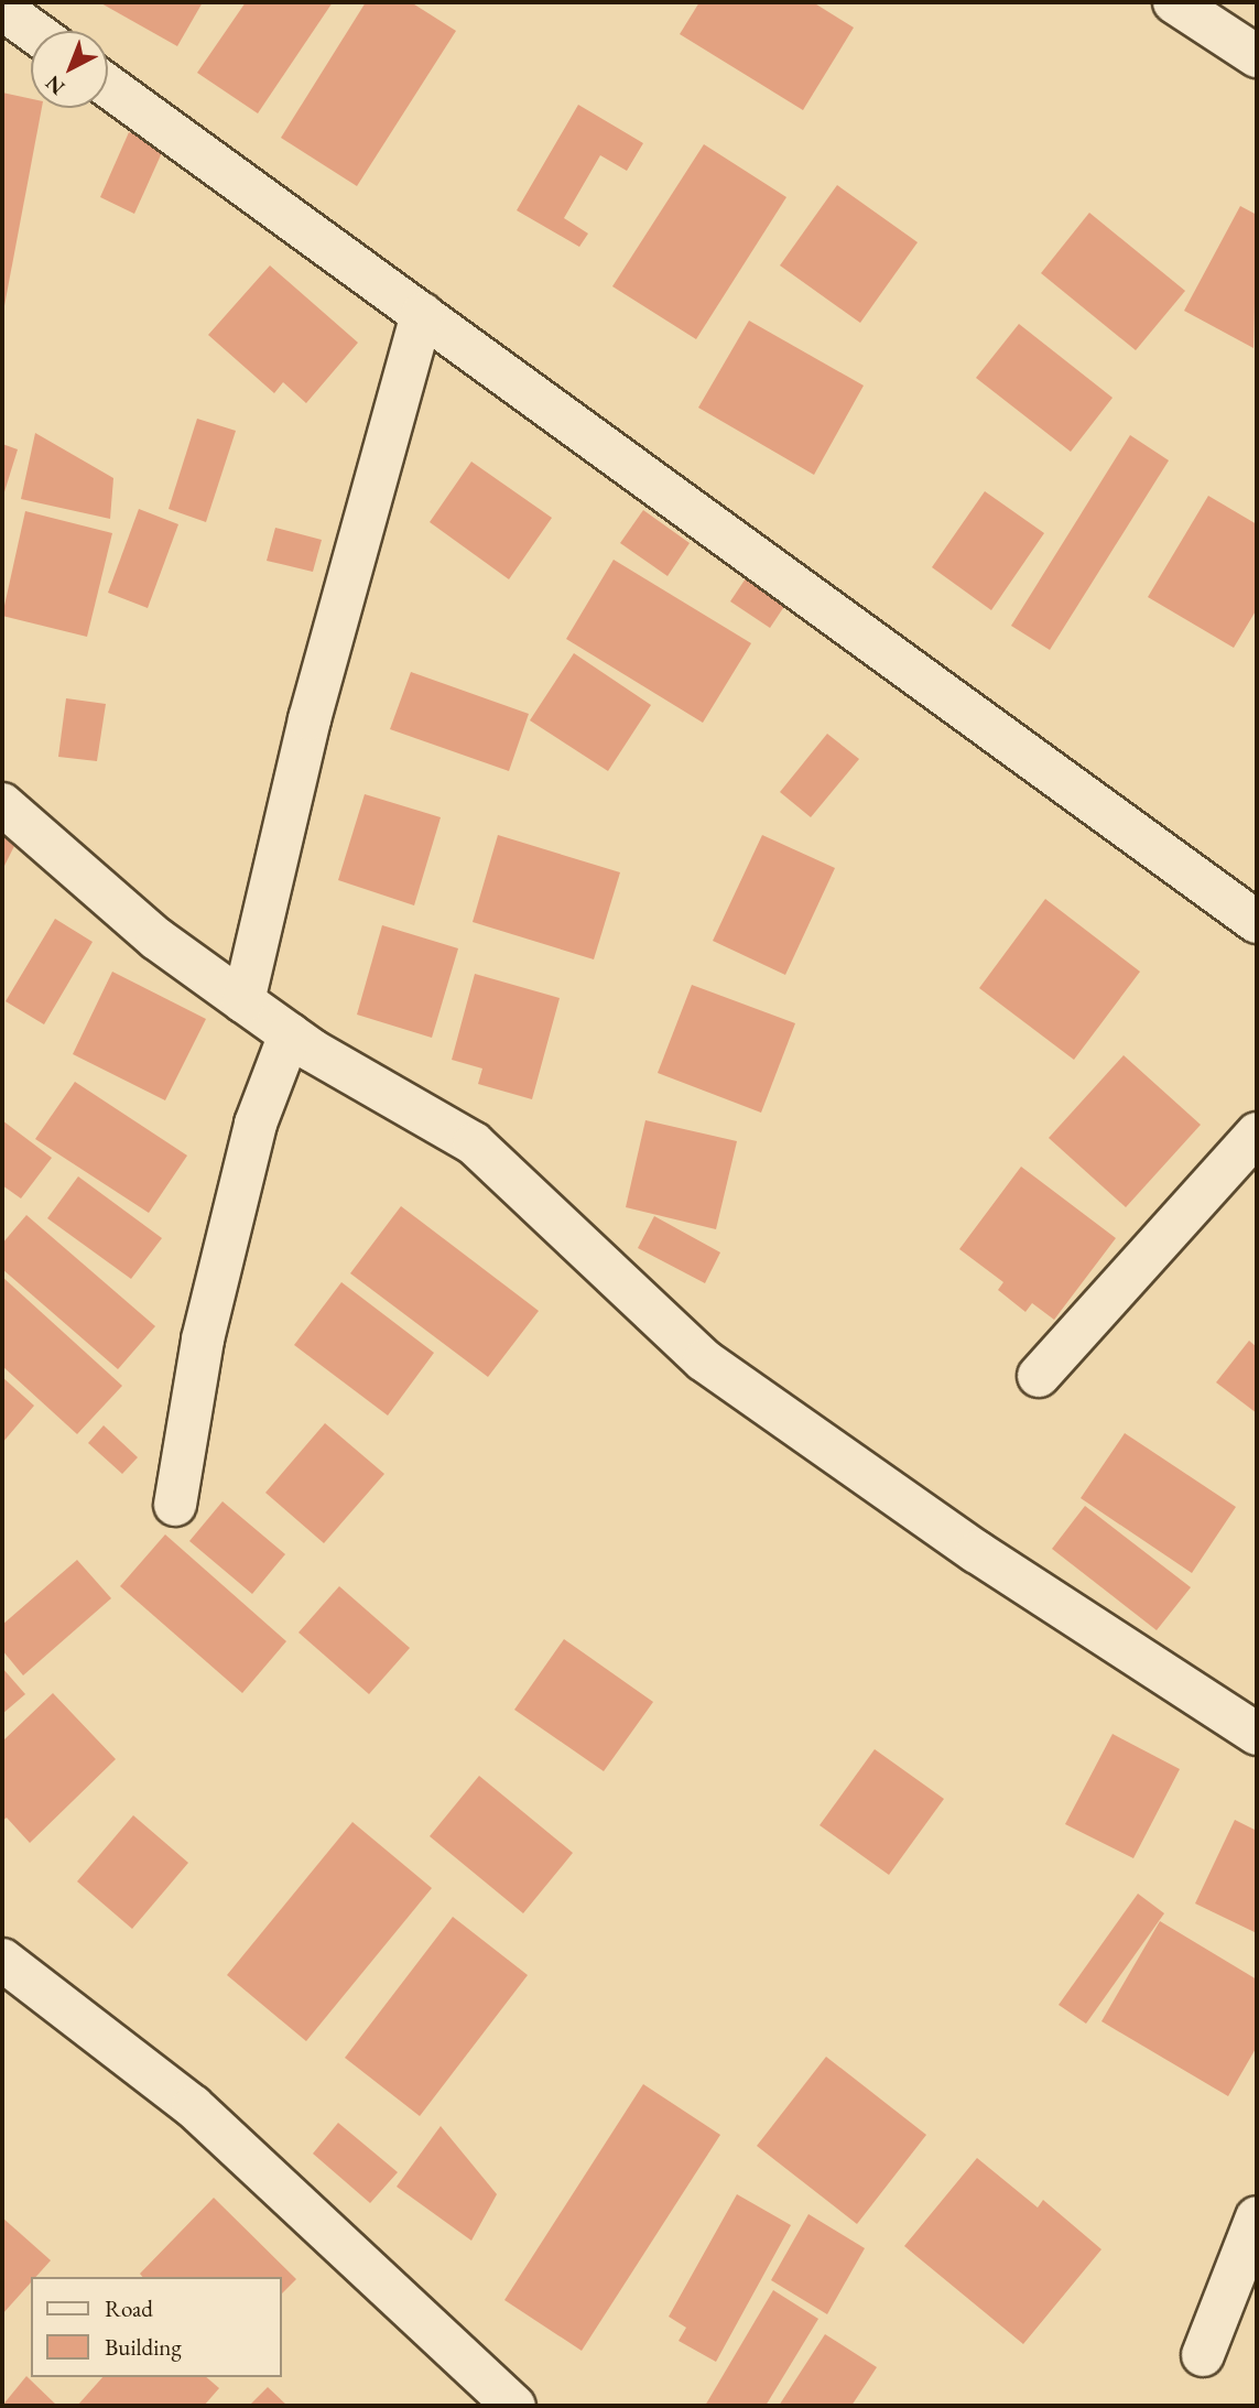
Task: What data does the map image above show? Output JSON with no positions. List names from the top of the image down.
{
  "legend": ["Road", "Building"],
  "north": "bottom left"
}
